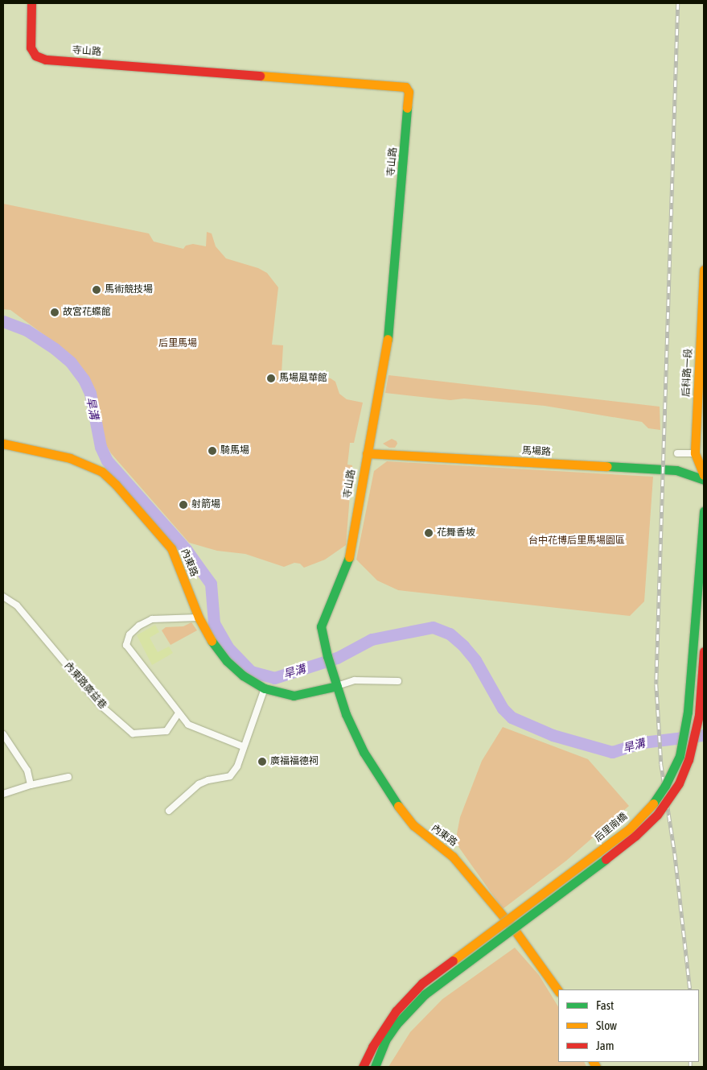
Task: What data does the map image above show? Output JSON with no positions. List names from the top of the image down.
{
  "streets": {
    "street": [
      "寺山路",
      "后科路一段",
      "馬場路",
      "內東路",
      "內東路廣益巷",
      "后里南橋"
    ]
  },
  "crossings": [
    ["寺山路", "馬場路"],
    ["寺山路", "內東路"]
  ],
  "water": ["旱溝"],
  "parks": ["后里馬場", "台中花博后里馬場園區"],
  "places": [
    "馬術競技場",
    "故宮花蝶館",
    "馬場風華館",
    "騎馬場",
    "射箭場",
    "花舞香坡",
    "廣福福德祠"
  ],
  "legend": ["Fast", "Slow", "Jam"]
}
